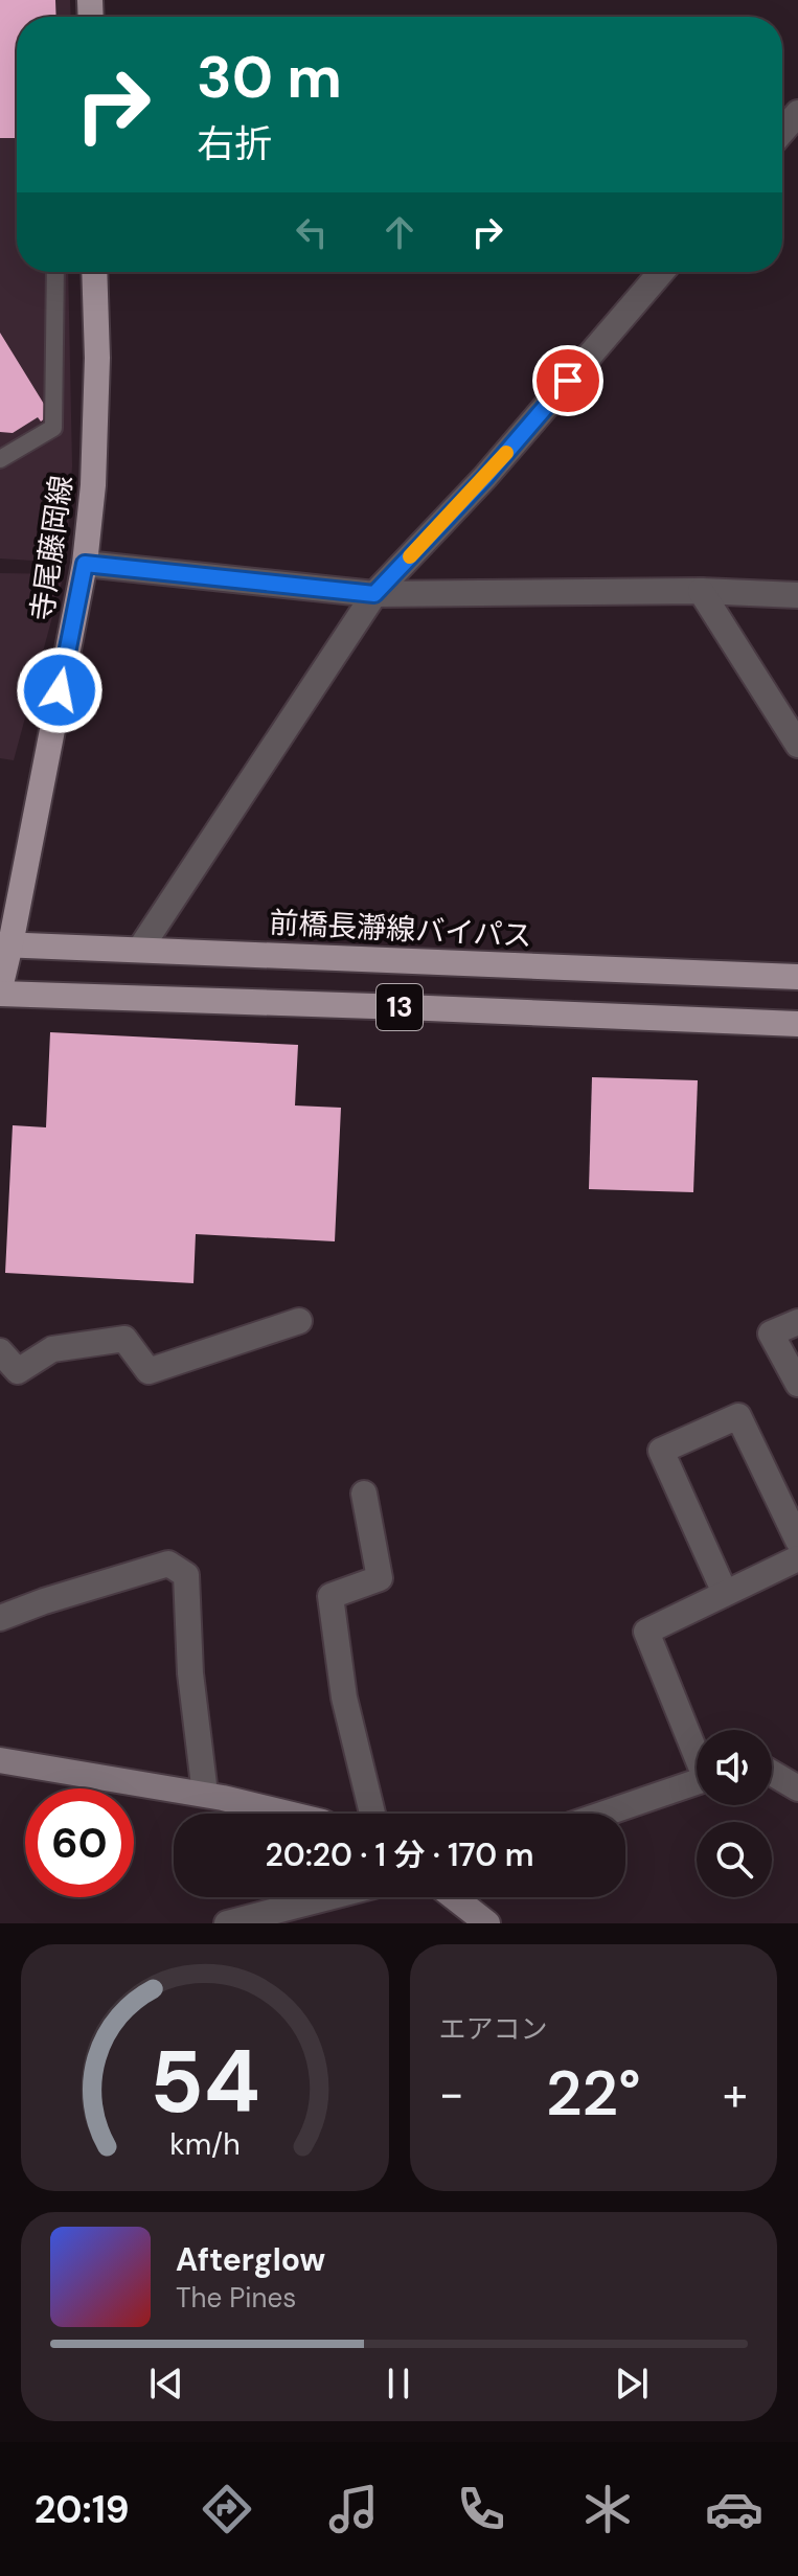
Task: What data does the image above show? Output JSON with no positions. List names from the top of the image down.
{
  "streets": {
    "main road": ["寺尾藤岡線", "前橋長瀞線バイパス", "13"]
  },
  "crossings": [
    ["寺尾藤岡線", "前橋長瀞線バイパス"],
    ["寺尾藤岡線", "13"]
  ],
  "page": {
    "turn": ["30 m", "右折"],
    "limit": "60",
    "trip": "20:20 · 1 分 · 170 m",
    "tile": "エアコン",
    "heat": ["−", "22°", "+"],
    "song": ["Afterglow", "The Pines"],
    "tabs": "20:19",
    "gauge": ["54", "km/h"]
  }
}
